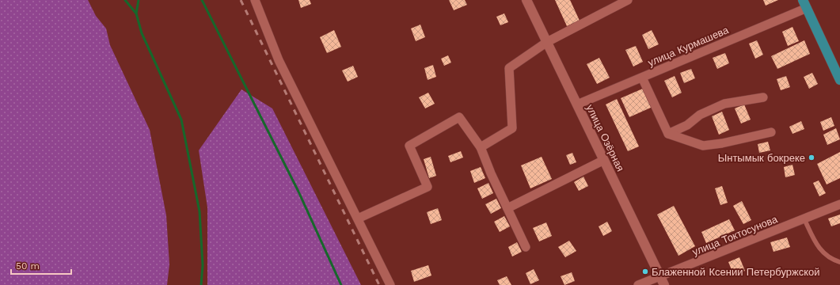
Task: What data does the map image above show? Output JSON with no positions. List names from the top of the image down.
{
  "streets": {
    "street": ["улица Курмашева", "улица Озёрная", "улица Токтосунова"]
  },
  "crossings": [
    ["улица Курмашева", "улица Озёрная"],
    ["улица Озёрная", "улица Токтосунова"]
  ],
  "places": ["Ынтымык бокреке", "Блаженной Ксении Петербуржской"],
  "scale_bar": "50 m"
}
